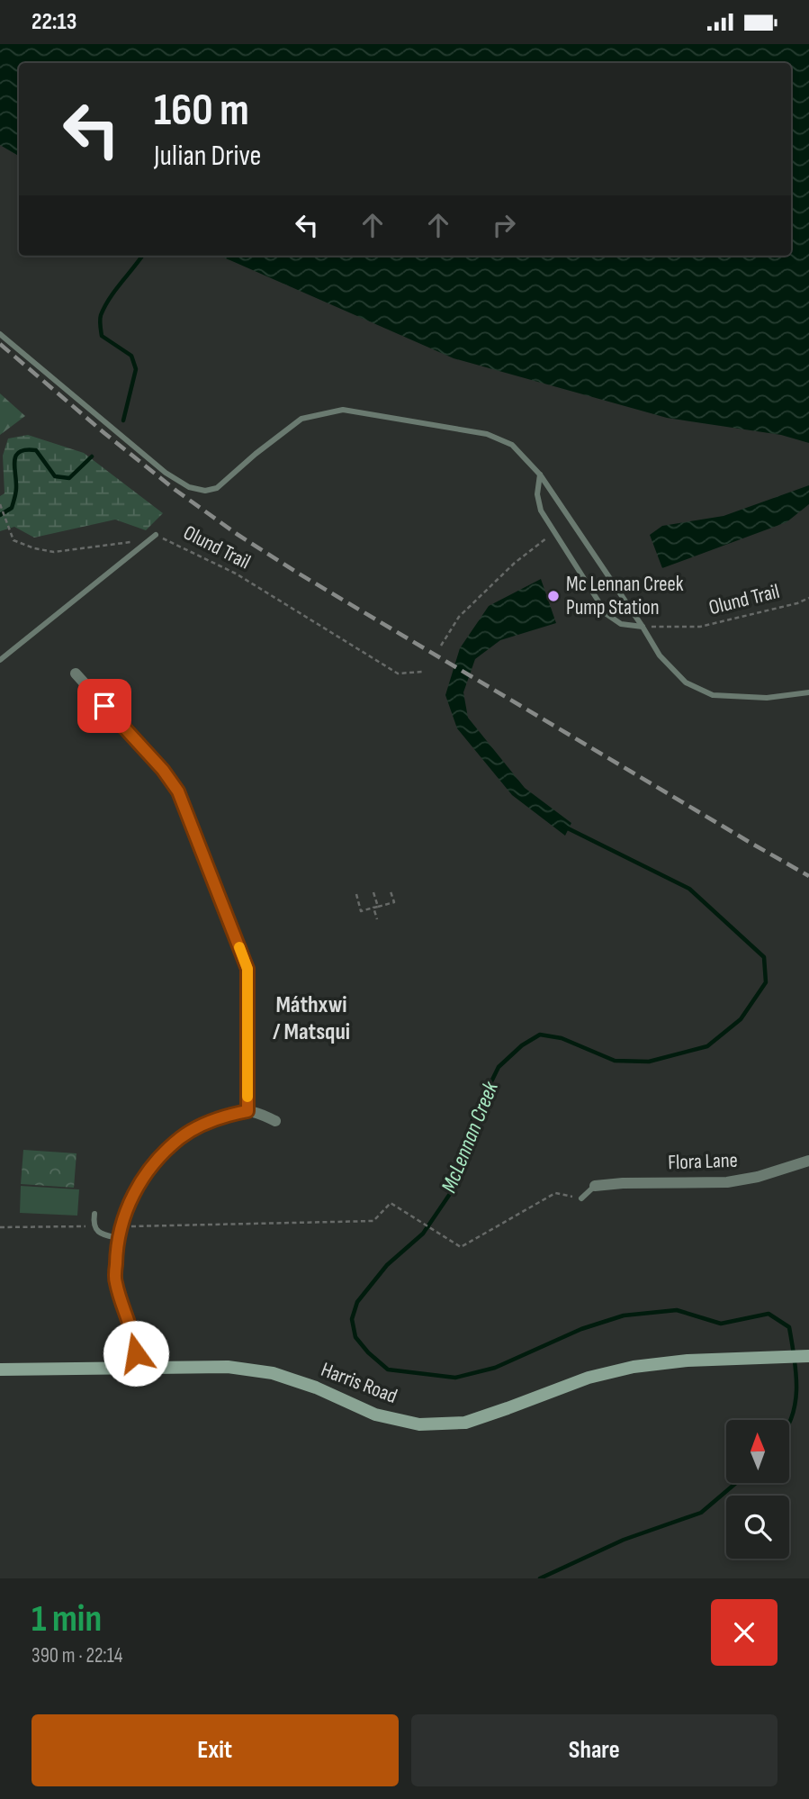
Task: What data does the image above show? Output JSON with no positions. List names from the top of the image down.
{
  "streets": {
    "street": ["Flora Lane", "Harris Road"],
    "path": ["Olund Trail"]
  },
  "districts": ["Máthxwi / Matsqui"],
  "water": ["McLennan Creek"],
  "places": ["Mc Lennan Creek Pump Station"],
  "north": "top",
  "page": {
    "status": "22:13",
    "turn": ["160 m", "Julian Drive"],
    "heading": ["1 min", "390 m · 22:14"],
    "buttons": ["Exit", "Share"]
  }
}
